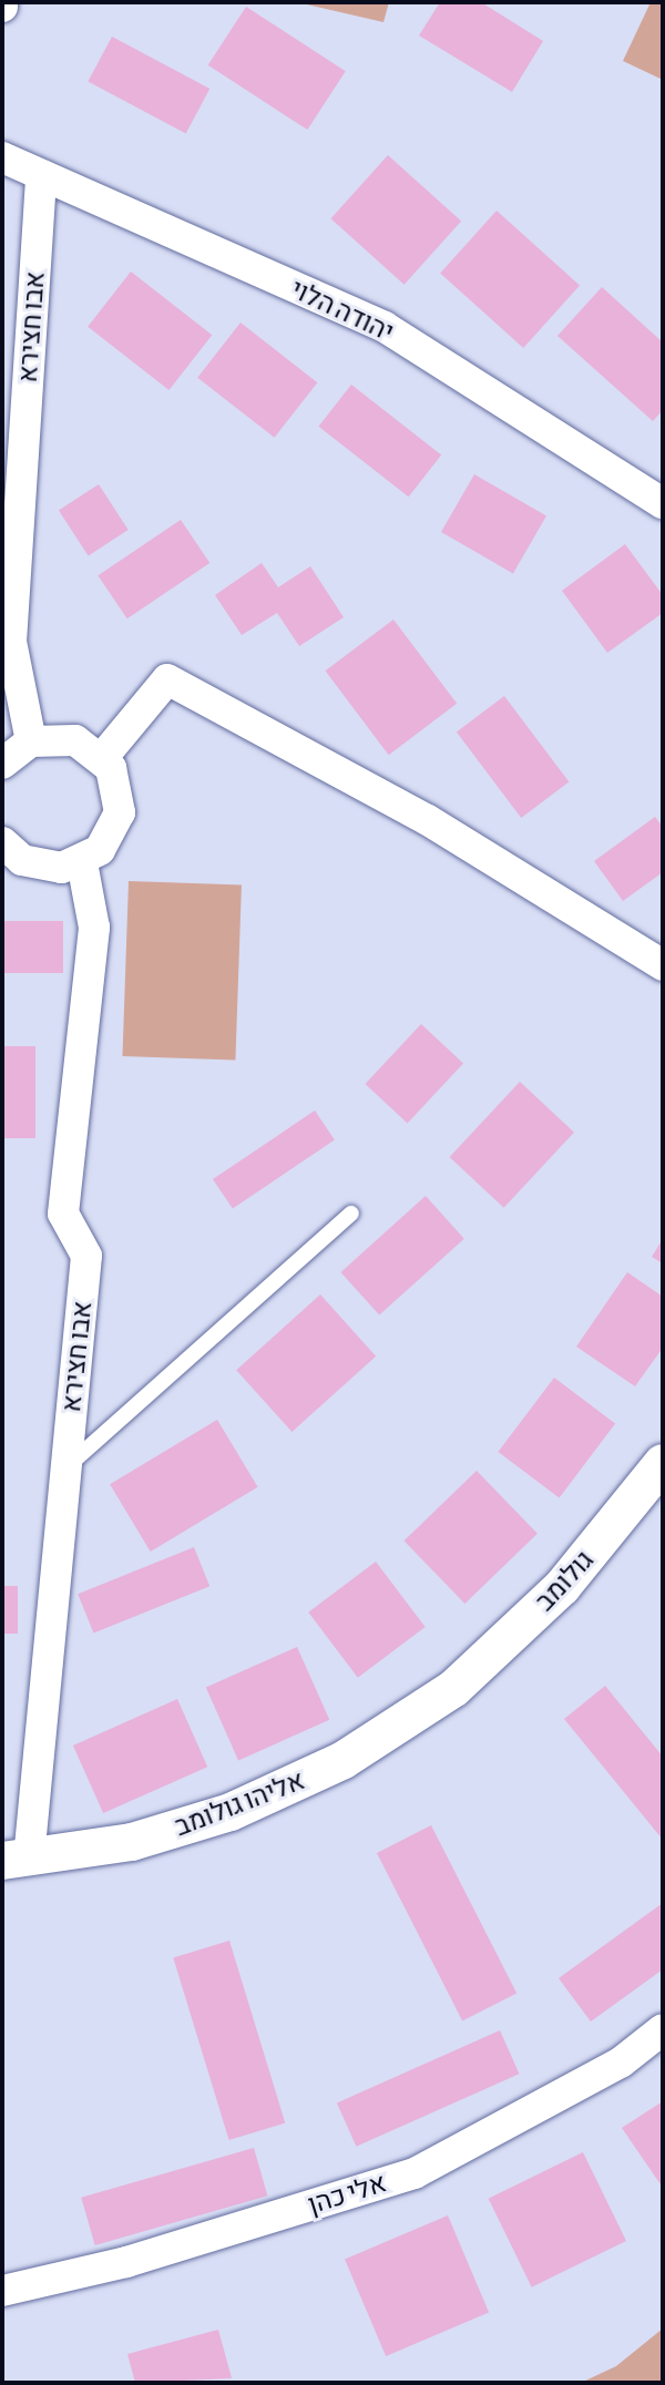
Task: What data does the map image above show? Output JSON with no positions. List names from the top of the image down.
{
  "streets": {
    "street": [
      "יהודה הלוי",
      "אבו חצירא",
      "גולומב",
      "אליהו גולומב",
      "אלי כהן"
    ]
  },
  "crossings": [
    ["יהודה הלוי", "אבו חצירא"],
    ["אבו חצירא", "אליהו גולומב"],
    ["גולומב", "אליהו גולומב"]
  ]
}
